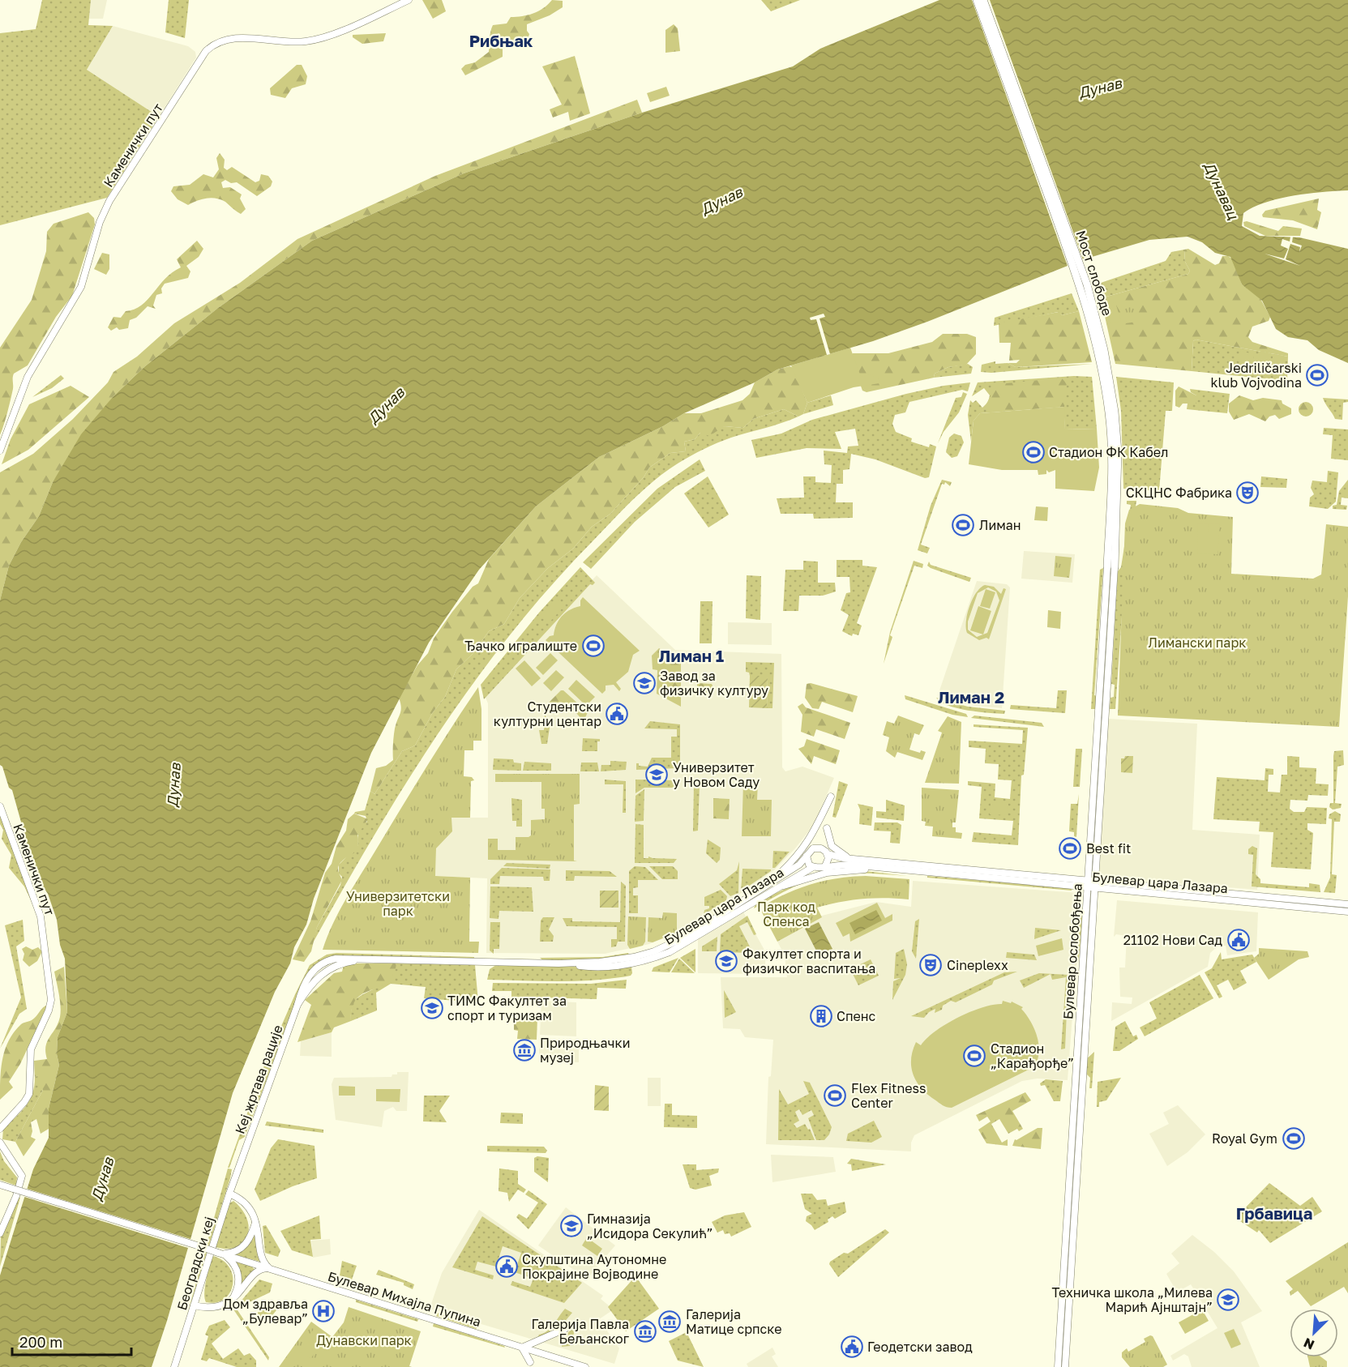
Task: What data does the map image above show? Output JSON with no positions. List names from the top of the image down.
{
  "streets": {
    "highway": ["Мост слободе"],
    "main road": [
      "Каменички пут",
      "Булевар цара Лазара",
      "Булевар ослобођења",
      "Кеј жртава рације",
      "Београдски кеј",
      "Булевар Михајла Пупина"
    ]
  },
  "crossings": [
    ["Мост слободе", "Булевар ослобођења"],
    ["Булевар цара Лазара", "Булевар ослобођења"],
    ["Булевар цара Лазара", "Кеј жртава рације"],
    ["Кеј жртава рације", "Београдски кеј"]
  ],
  "districts": [
    "Рибњак",
    "Лиман 1",
    "Лиман 2",
    "Грбавица"
  ],
  "water": ["Дунав", "Дунавац"],
  "parks": [
    "Лимански парк",
    "Универзитетски парк",
    "Парк код Спенса",
    "Дунавски парк"
  ],
  "places": {
    "sports": [
      "Jedriličarski klub Vojvodina",
      "Стадион ФК Кабел",
      "Лиман",
      "Ђачко игралиште",
      "Best fit",
      "Стадион „Карађорђе”",
      "Flex Fitness Center",
      "Royal Gym"
    ],
    "theatre": ["СКЦНС Фабрика", "Cineplexx"],
    "school or university": [
      "Завод за физичку културу",
      "Универзитет у Новом Саду",
      "Факултет спорта и физичког васпитања",
      "ТИМС Факултет за спорт и туризам",
      "Гимназија „Исидора Секулић”",
      "Техничка школа „Милева Марић Ајнштајн”"
    ],
    "public building": [
      "Студентски културни центар",
      "21102 Нови Сад",
      "Скупштина Аутономне Покрајине Војводине",
      "Геодетски завод"
    ],
    "building": ["Спенс"],
    "museum": ["Природњачки музеј", "Галерија Матице српске", "Галерија Павла Бељанског"],
    "hospital": ["Дом здравља „Булевар”"]
  },
  "scale_bar": "200 m",
  "north": "bottom left"
}
